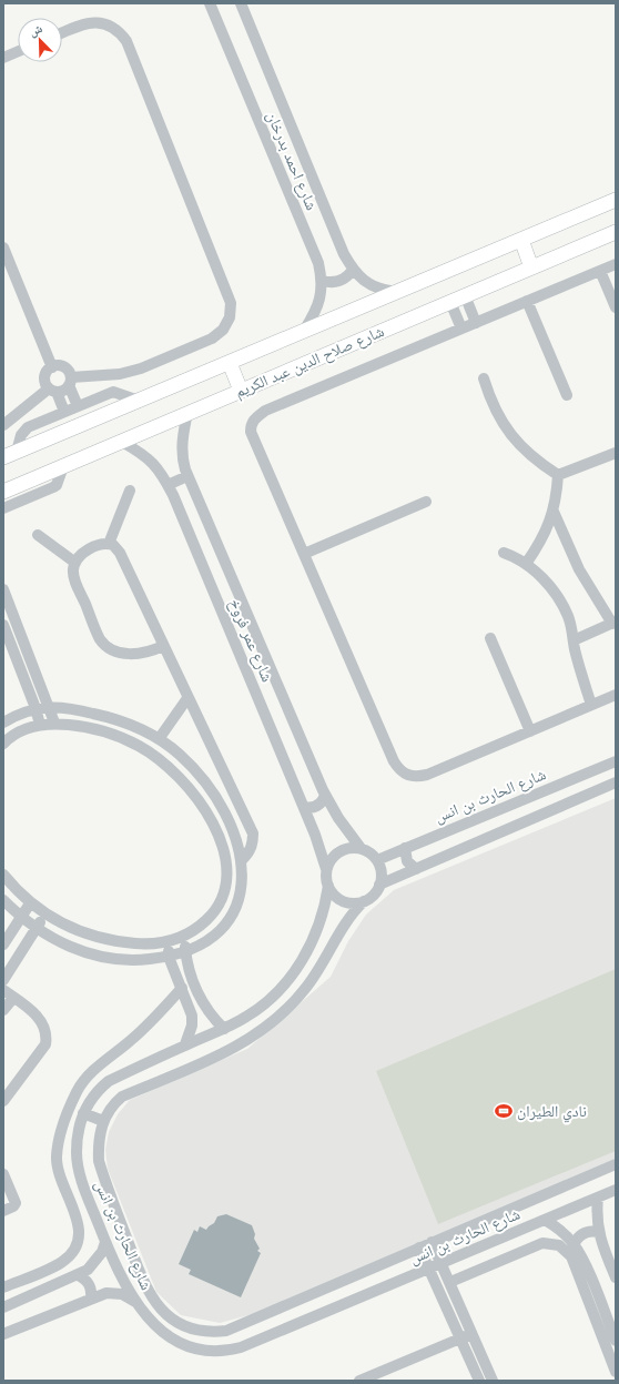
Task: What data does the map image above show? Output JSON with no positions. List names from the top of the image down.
{
  "streets": {
    "main road": ["شارع صلاح الدين عبد الكريم"],
    "street": ["شارع احمد بدرخان", "شارع عمر فروخ", "شارع الحارث بن انس"]
  },
  "crossings": [
    ["شارع احمد بدرخان", "شارع صلاح الدين عبد الكريم"],
    ["شارع صلاح الدين عبد الكريم", "شارع عمر فروخ"],
    ["شارع عمر فروخ", "شارع الحارث بن انس"]
  ],
  "places": {
    "sports": ["نادي الطيران"]
  },
  "north": "top left"
}
